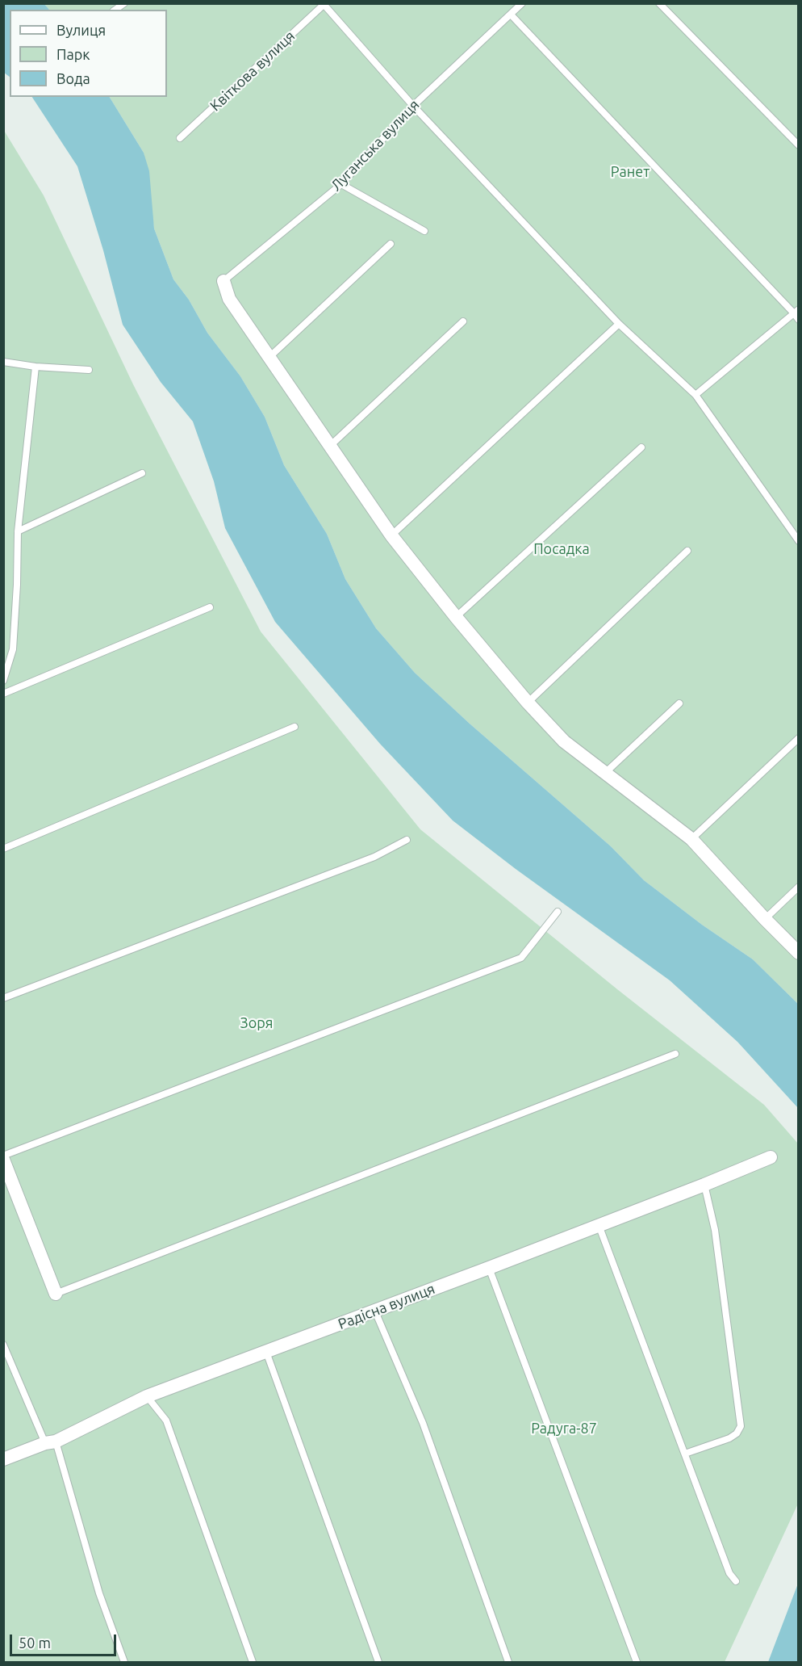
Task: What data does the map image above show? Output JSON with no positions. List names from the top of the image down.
{
  "streets": {
    "street": ["Радісна вулиця"],
    "lane": ["Квіткова вулиця", "Луганська вулиця"]
  },
  "parks": [
    "Ранет",
    "Посадка",
    "Зоря",
    "Радуга-87"
  ],
  "legend": ["Вулиця", "Парк", "Вода"],
  "scale_bar": "50 m"
}
